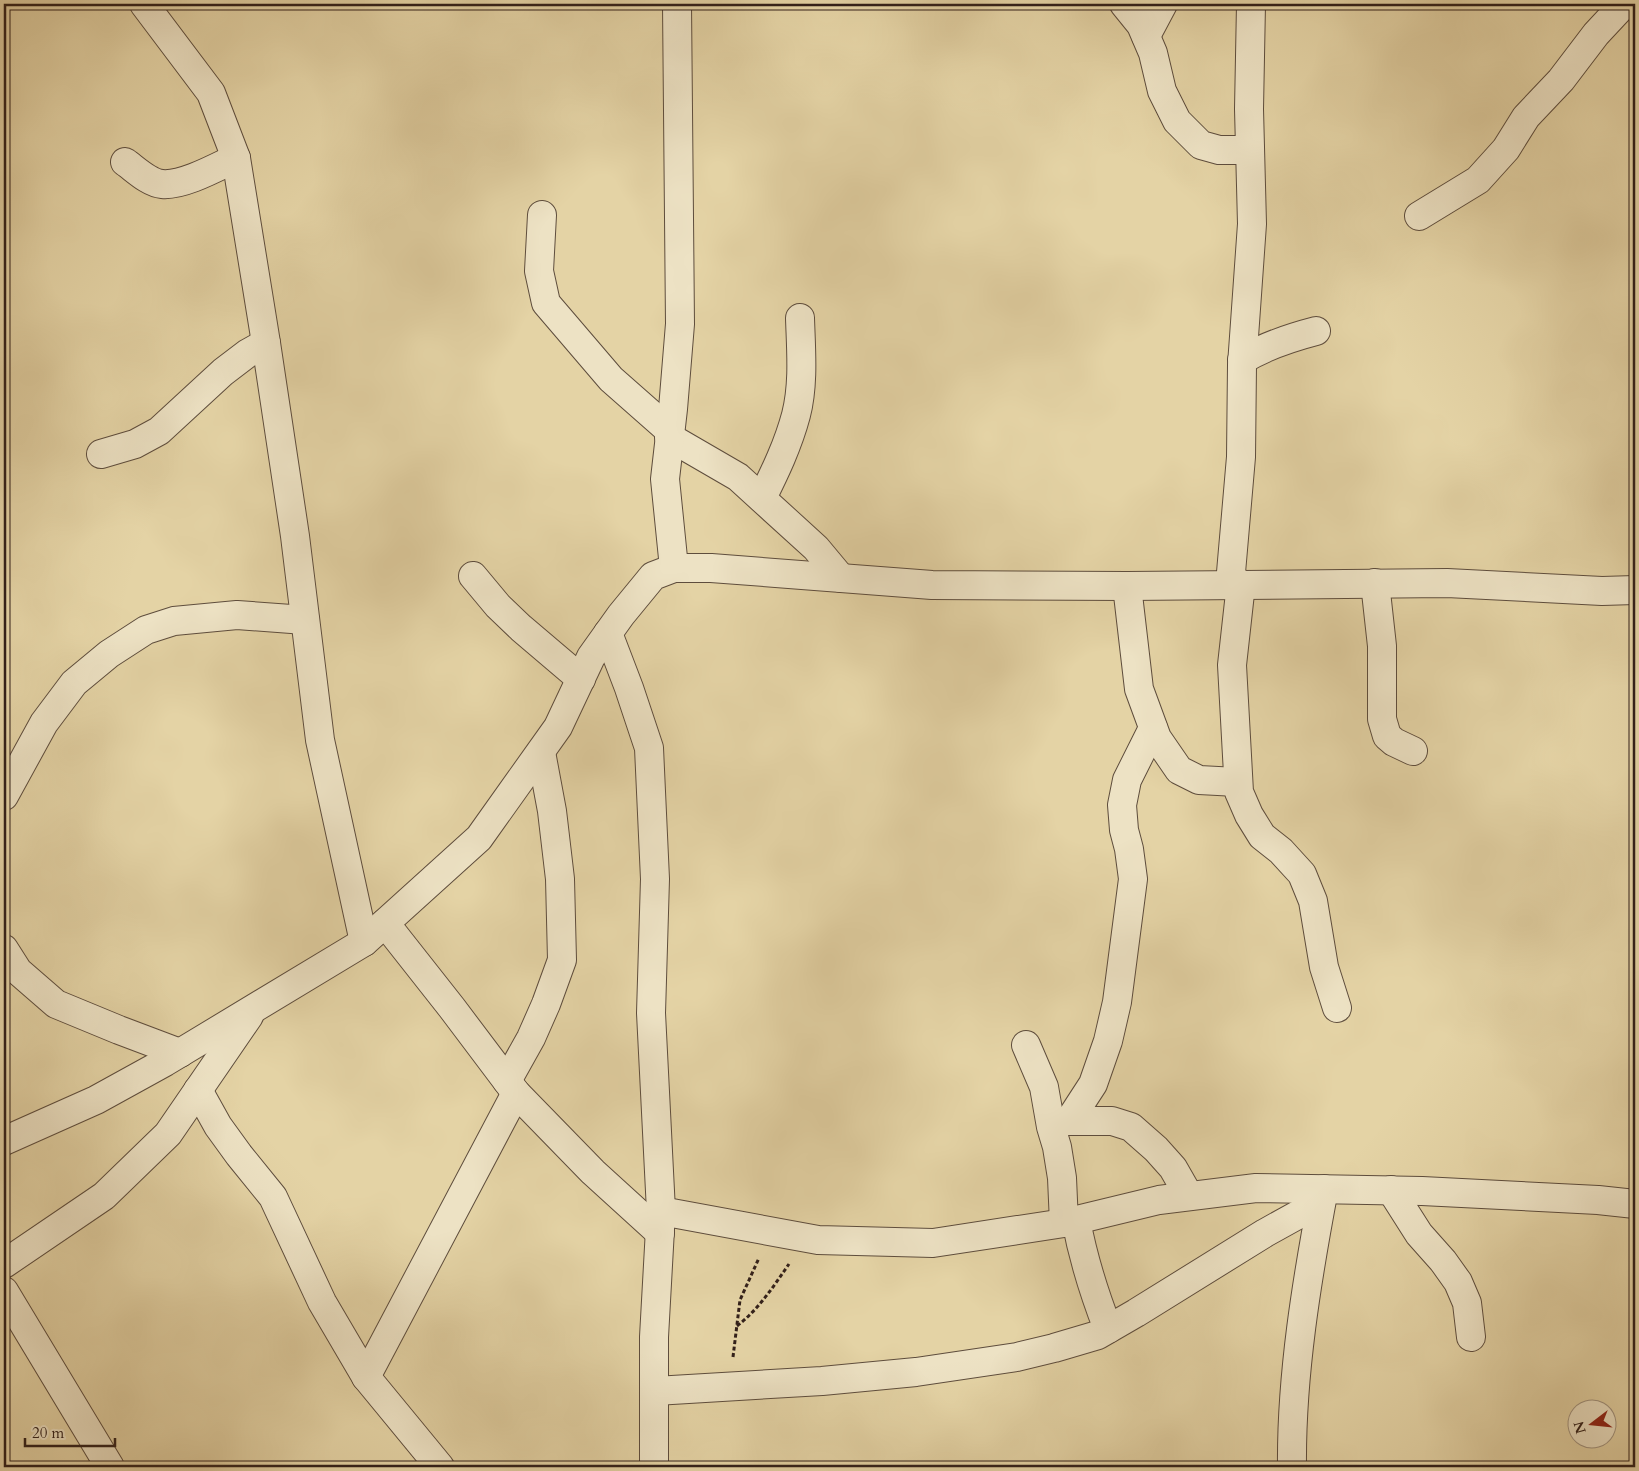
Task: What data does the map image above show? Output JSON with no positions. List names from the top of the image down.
{
  "scale_bar": "20 m",
  "north": "left"
}
